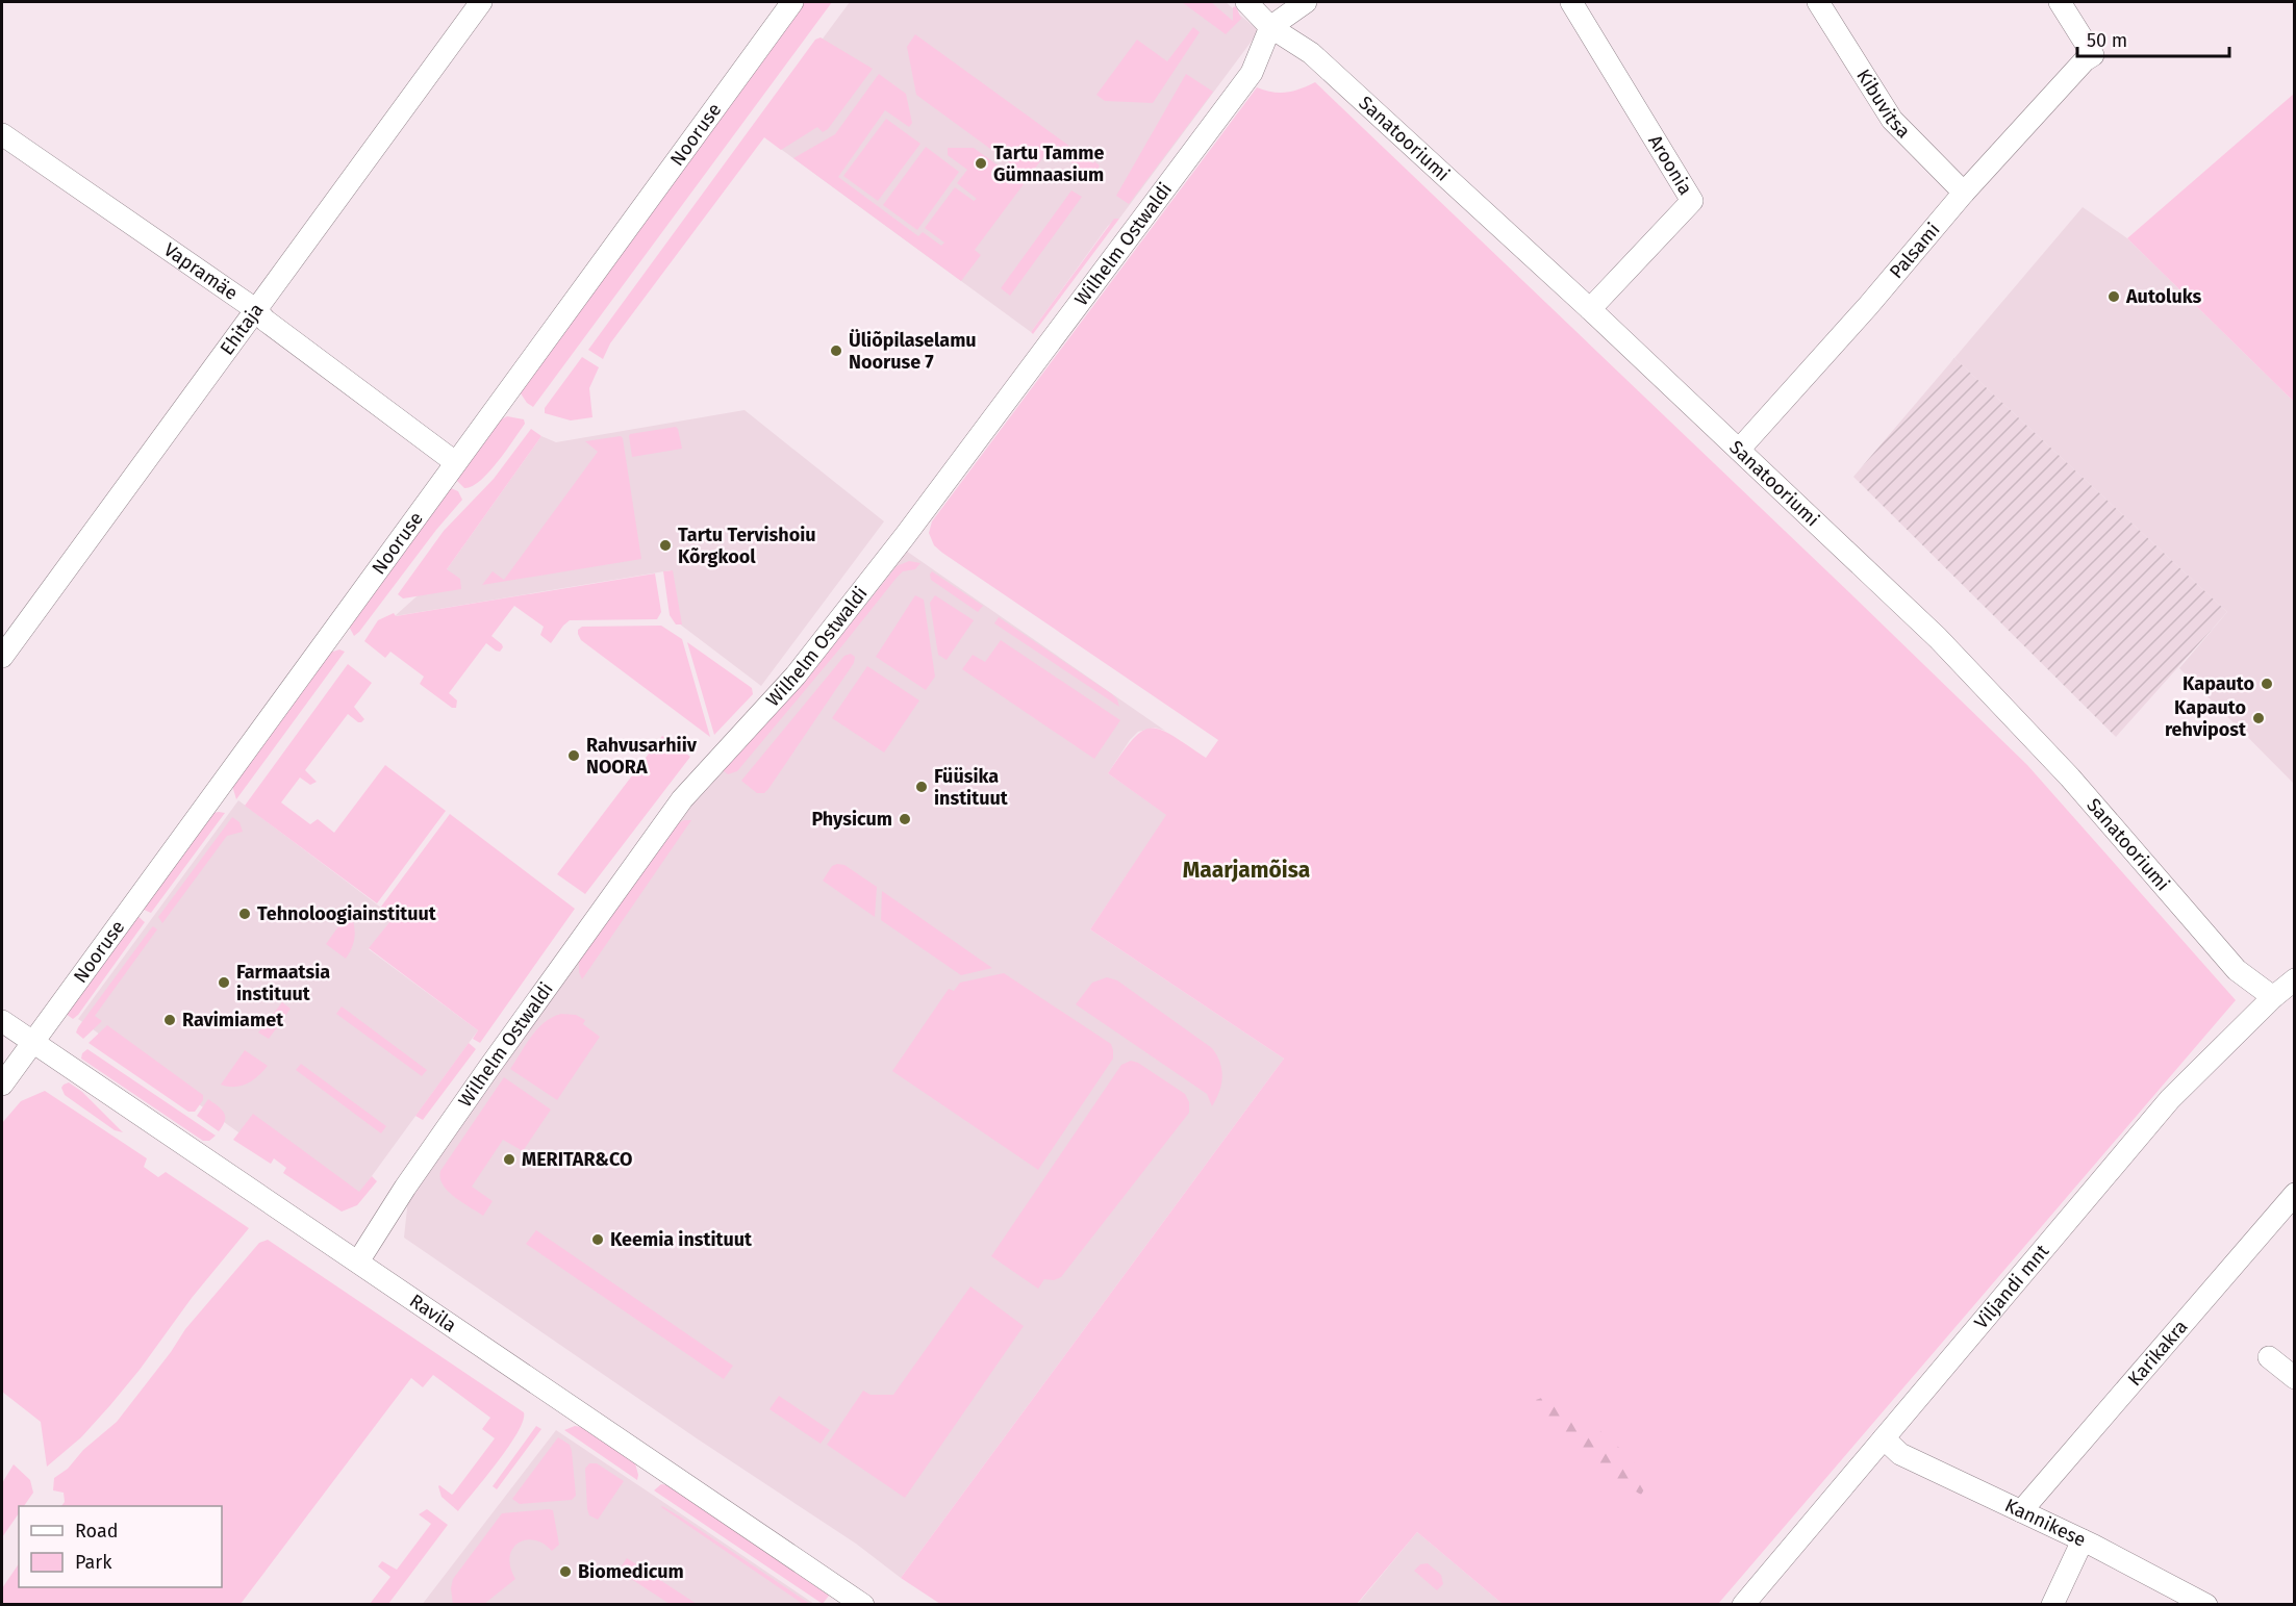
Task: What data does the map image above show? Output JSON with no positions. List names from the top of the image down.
{
  "streets": {
    "street": [
      "Kibuvitsa",
      "Nooruse",
      "Sanatooriumi",
      "Aroonia",
      "Wilhelm Ostwaldi",
      "Palsami",
      "Vapramäe",
      "Ehitaja",
      "Viljandi mnt",
      "Ravila",
      "Karikakra",
      "Kannikese"
    ]
  },
  "crossings": [
    ["Kibuvitsa", "Palsami"],
    ["Nooruse", "Vapramäe"],
    ["Nooruse", "Ravila"],
    ["Sanatooriumi", "Aroonia"],
    ["Sanatooriumi", "Wilhelm Ostwaldi"],
    ["Sanatooriumi", "Palsami"],
    ["Sanatooriumi", "Viljandi mnt"],
    ["Wilhelm Ostwaldi", "Ravila"],
    ["Vapramäe", "Ehitaja"],
    ["Viljandi mnt", "Kannikese"],
    ["Karikakra", "Kannikese"]
  ],
  "districts": ["Maarjamõisa"],
  "places": [
    "Tartu Tamme Gümnaasium",
    "Autoluks",
    "Üliõpilaselamu Nooruse 7",
    "Tartu Tervishoiu Kõrgkool",
    "Kapauto",
    "Kapauto rehvipost",
    "Rahvusarhiiv NOORA",
    "Füüsika instituut",
    "Physicum",
    "Tehnoloogiainstituut",
    "Farmaatsia instituut",
    "Ravimiamet",
    "MERITAR&CO",
    "Keemia instituut",
    "Biomedicum"
  ],
  "legend": ["Road", "Park"],
  "scale_bar": "50 m"
}
